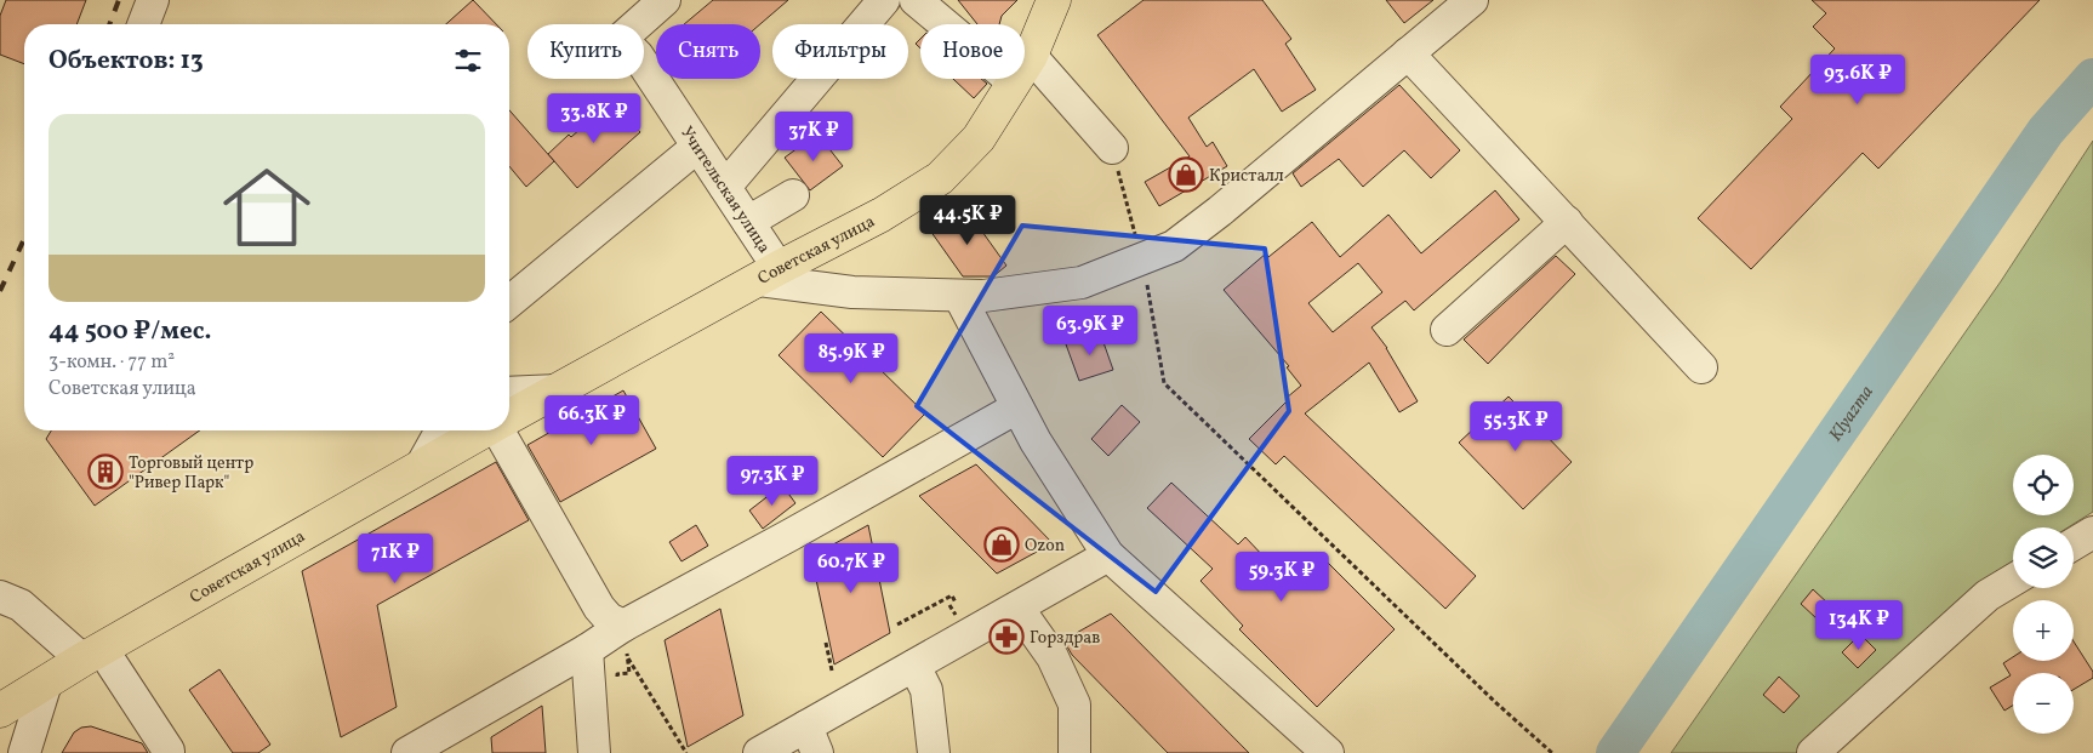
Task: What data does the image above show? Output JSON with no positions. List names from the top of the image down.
{
  "streets": {
    "main road": ["Советская улица"],
    "street": ["Учительская улица"]
  },
  "crossings": [
    ["Учительская улица", "Советская улица"]
  ],
  "water": ["Klyazma"],
  "places": {
    "shop": ["Кристалл", "Ozon"],
    "building": ["Торговый центр \"Ривер Парк\""],
    "pharmacy": ["Горздрав"]
  },
  "page": {
    "chip": [
      "Купить",
      "Снять",
      "Фильтры",
      "Новое"
    ],
    "heading": "Объектов: 13",
    "price": [
      "93.6K ₽",
      "33.8K ₽",
      "37K ₽",
      "44.5K ₽",
      "63.9K ₽",
      "85.9K ₽",
      "66.3K ₽",
      "55.3K ₽",
      "97.3K ₽",
      "71K ₽",
      "60.7K ₽",
      "59.3K ₽",
      "134K ₽"
    ],
    "list": [
      {
        "name": "44 500 ₽/мес.",
        "note": "3-комн. · 77 m² · Советская улица"
      }
    ],
    "map_buttons": ["+", "−"]
  }
}
